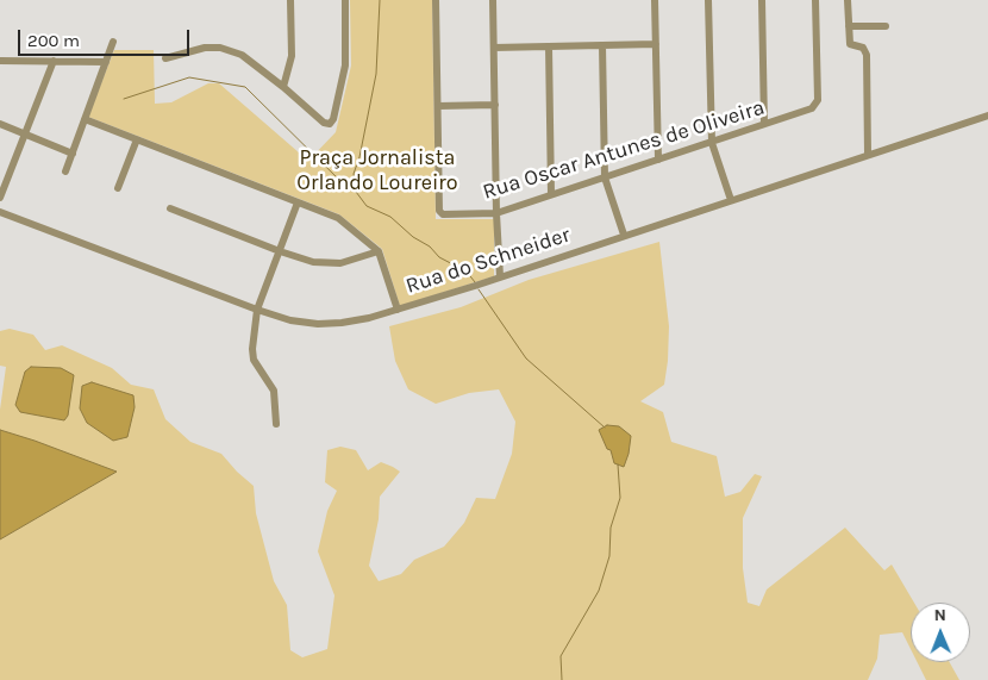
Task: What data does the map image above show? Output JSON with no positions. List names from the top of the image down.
{
  "streets": {
    "street": ["Rua Oscar Antunes de Oliveira", "Rua do Schneider"]
  },
  "parks": ["Praça Jornalista Orlando Loureiro"],
  "scale_bar": "200 m",
  "north": "top"
}
